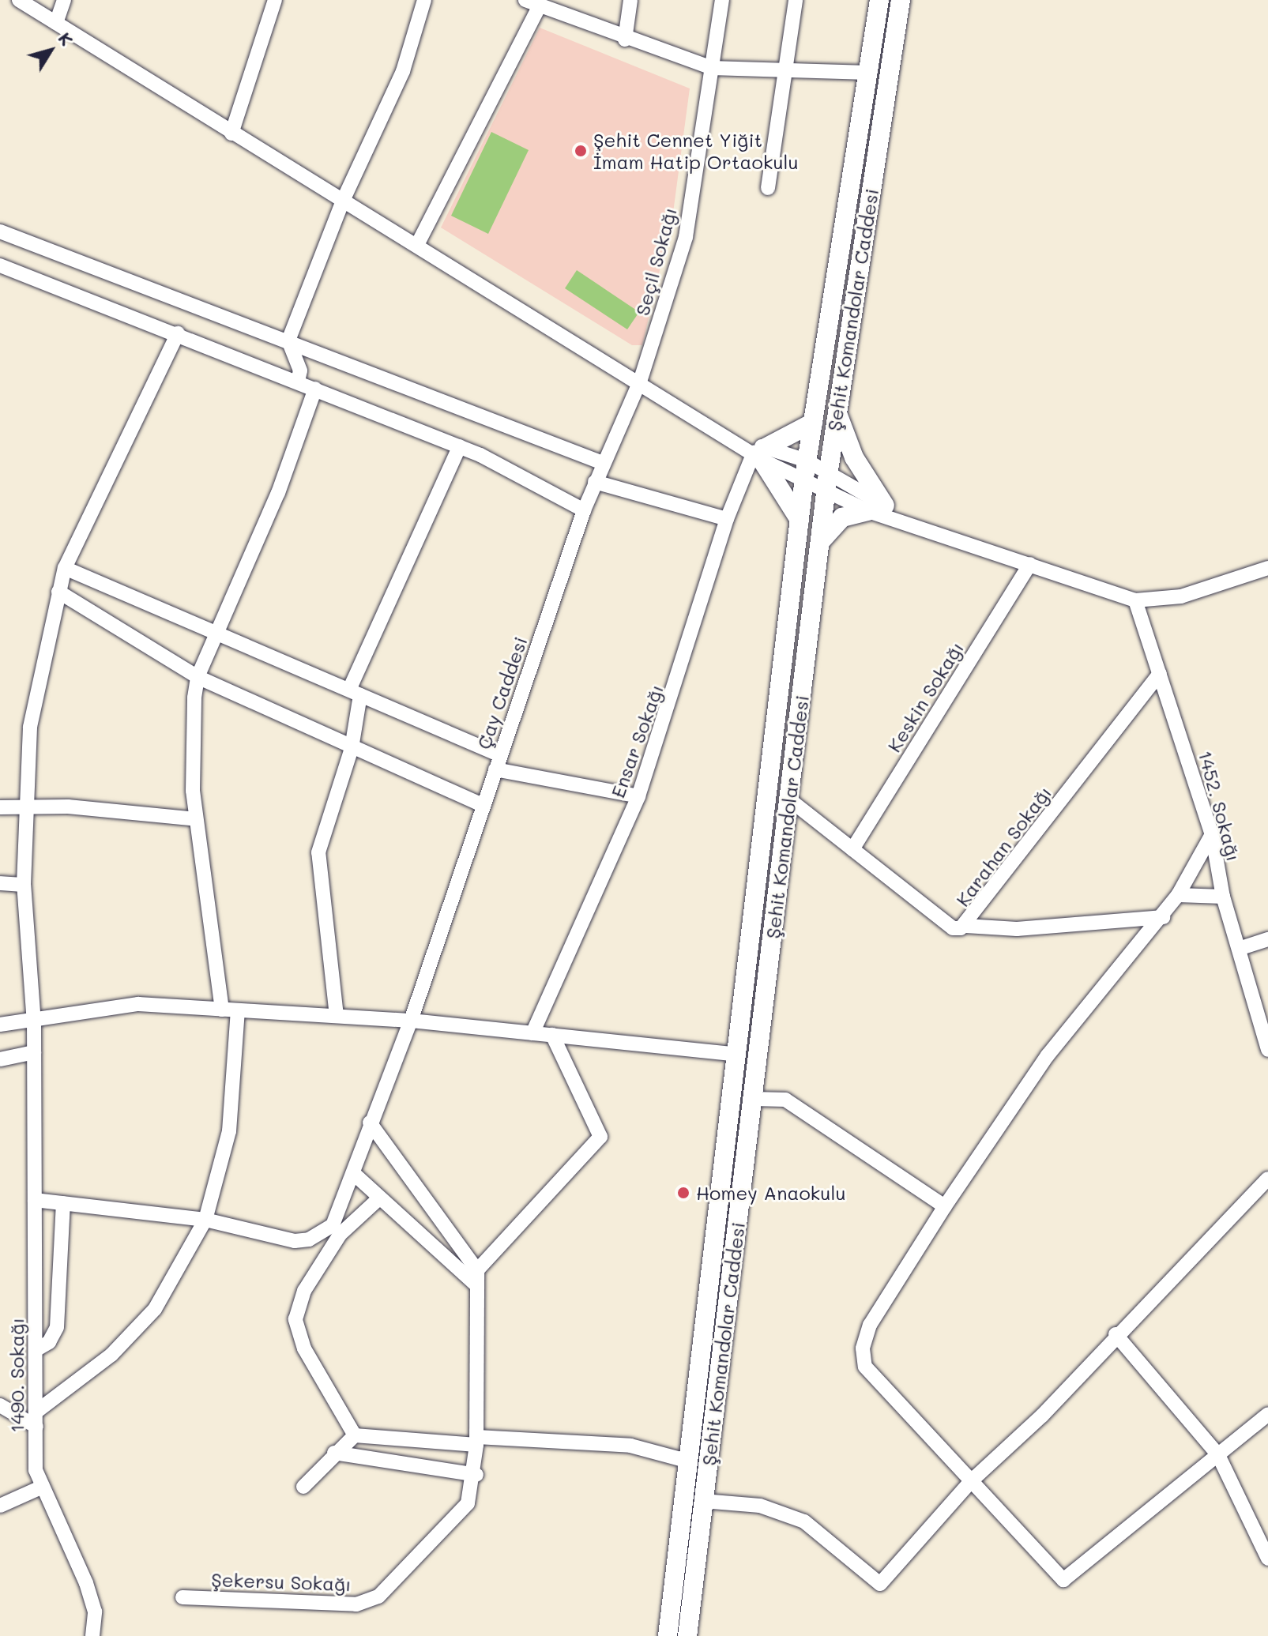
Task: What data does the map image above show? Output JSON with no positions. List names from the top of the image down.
{
  "streets": {
    "main road": ["Şehit Komandolar Caddesi"],
    "street": [
      "Seçil Sokağı",
      "Çay Caddesi",
      "Keskin Sokağı",
      "Ensar Sokağı",
      "1452. Sokağı",
      "Karahan Sokağı",
      "1490. Sokağı",
      "Şekersu Sokağı"
    ]
  },
  "crossings": [
    ["Seçil Sokağı", "Çay Caddesi"],
    ["Şehit Komandolar Caddesi", "Karahan Sokağı"],
    ["Çay Caddesi", "1490. Sokağı"],
    ["Keskin Sokağı", "Karahan Sokağı"],
    ["1452. Sokağı", "Karahan Sokağı"]
  ],
  "places": ["Şehit Cennet Yiğit İmam Hatip Ortaokulu", "Homey Anaokulu"],
  "north": "top right"
}
